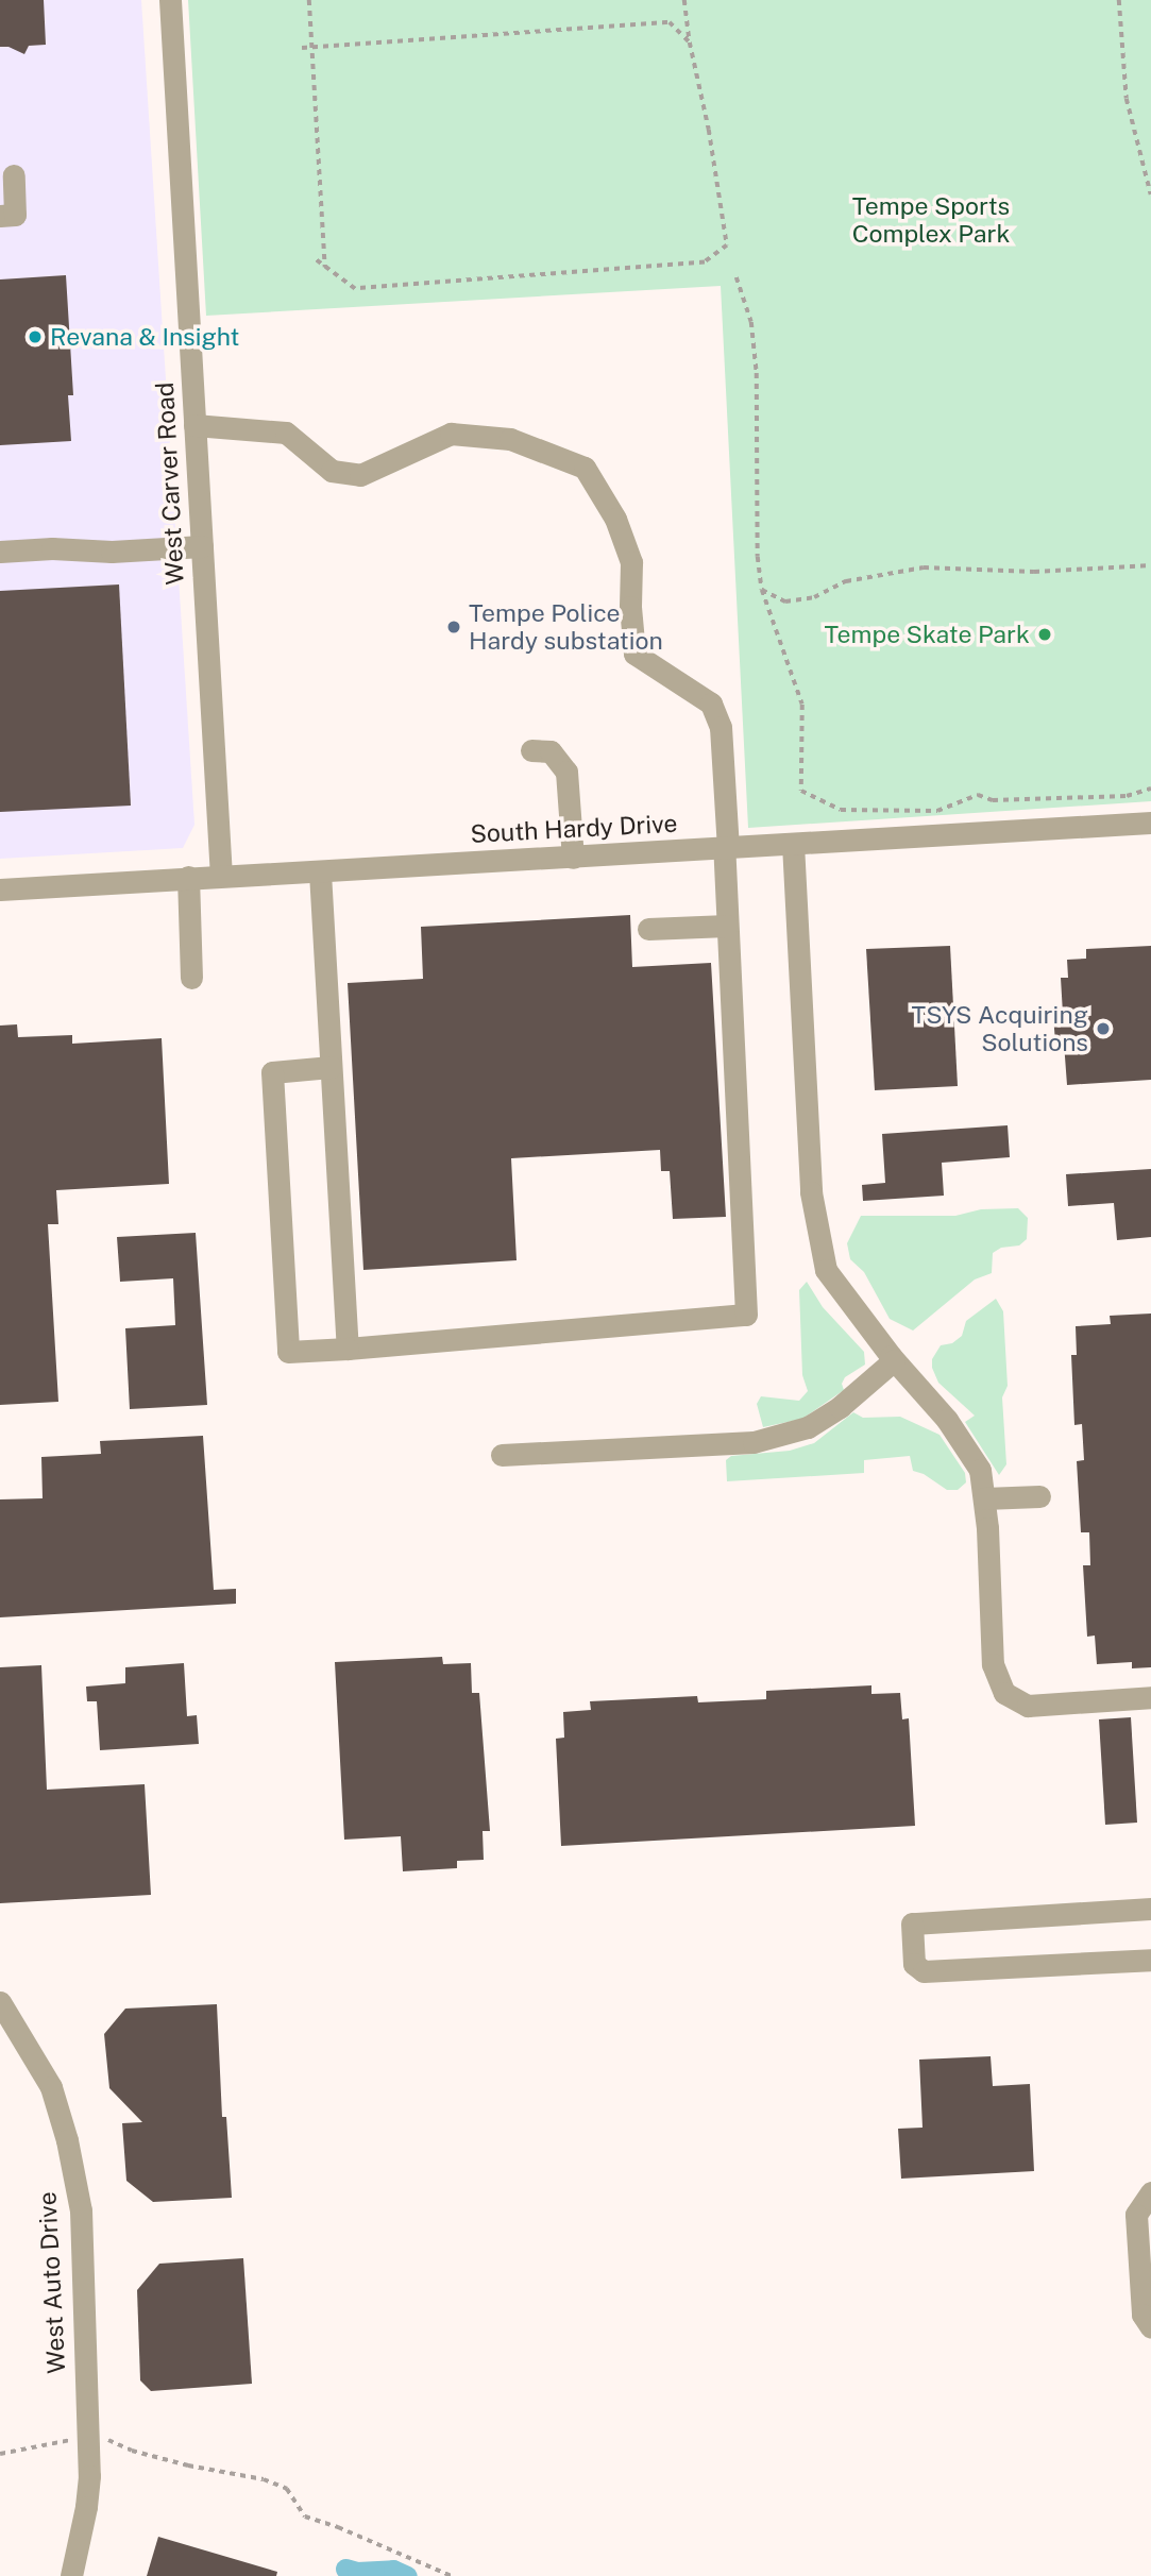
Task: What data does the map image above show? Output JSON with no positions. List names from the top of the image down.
{
  "streets": {
    "street": ["West Carver Road", "South Hardy Drive", "West Auto Drive"]
  },
  "crossings": [
    ["West Carver Road", "South Hardy Drive"]
  ],
  "parks": ["Tempe Sports Complex Park"],
  "places": [
    "Revana & Insight",
    "Tempe Police Hardy substation",
    "Tempe Skate Park",
    "TSYS Acquiring Solutions"
  ]
}
